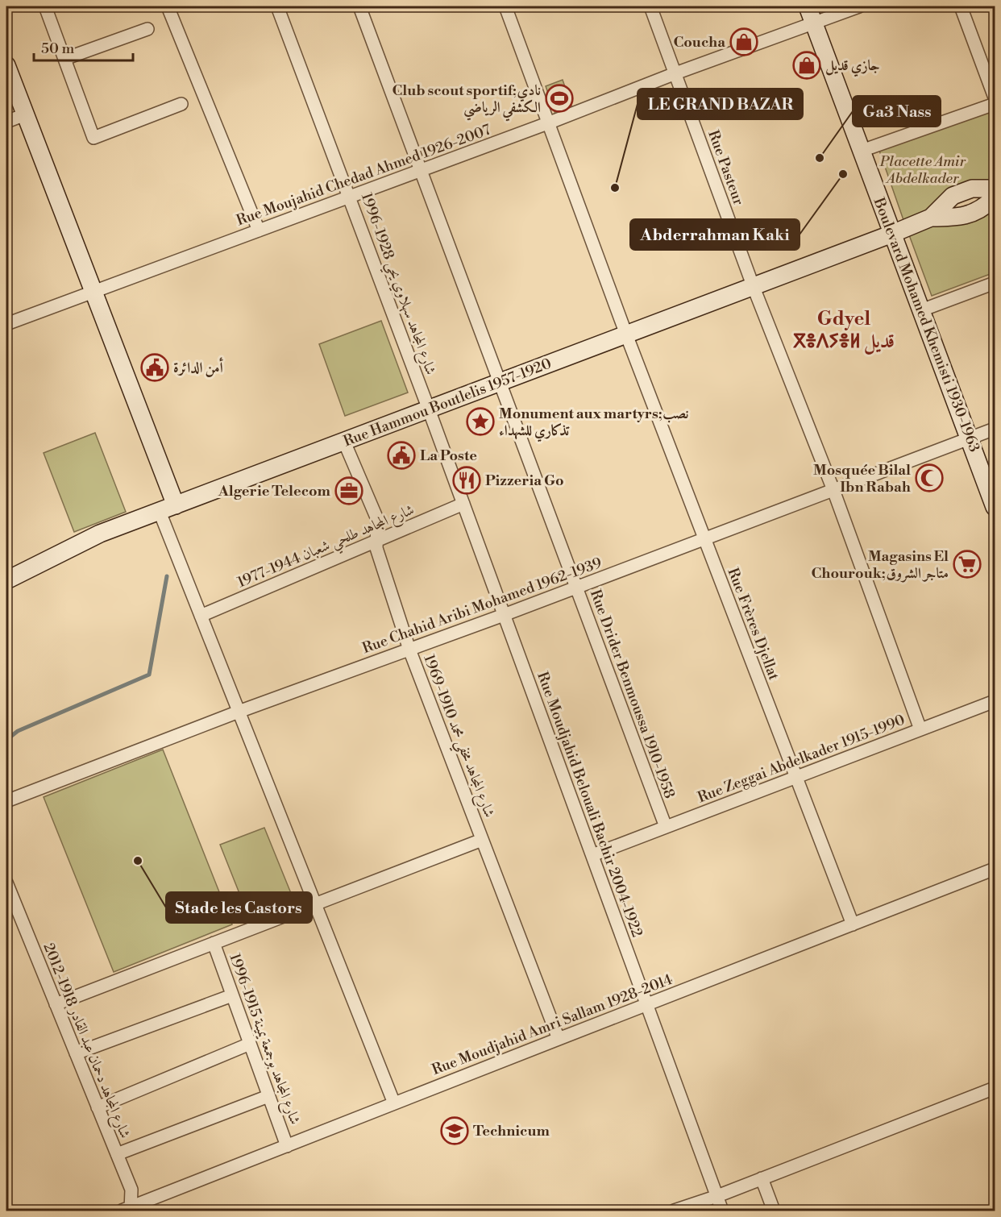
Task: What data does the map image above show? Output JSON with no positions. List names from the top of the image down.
{
  "streets": {
    "main road": ["Boulevard Mohamed Khemisti 1930-1963", "Rue Hammou Boutlelis 1957-1920"],
    "street": [
      "Rue Pasteur",
      "Rue Moujahid Chedad Ahmed 1926-2007",
      "شارع المجاهد سهلاوي يحي 1928-1996",
      "شارع المجاهد طلحي شعبان 1944-1977",
      "Rue Chahid Aribi Mohamed 1962-1939",
      "Rue Frères Djellat",
      "Rue Drider Benmoussa 1910-1958",
      "شارع المجاهد مخفي محمد 1910-1969",
      "Rue Zeggai Abdelkader 1915-1990",
      "Rue Moudjahid Belouali Bachir 2004-1922",
      "Rue Moudjahid Amri Sallam 1928-2014",
      "شارع المجاهد بوجمعة يمينة 1915-1996",
      "شارع المجاهد دحمان عبد القادر 1918-2012"
    ]
  },
  "crossings": [
    ["Rue Pasteur", "Rue Moujahid Chedad Ahmed 1926-2007"],
    ["Rue Pasteur", "Rue Hammou Boutlelis 1957-1920"],
    ["Rue Pasteur", "Rue Chahid Aribi Mohamed 1962-1939"],
    ["Rue Pasteur", "Rue Zeggai Abdelkader 1915-1990"],
    ["Rue Moujahid Chedad Ahmed 1926-2007", "شارع المجاهد سهلاوي يحي 1928-1996"],
    ["Rue Moujahid Chedad Ahmed 1926-2007", "Boulevard Mohamed Khemisti 1930-1963"],
    ["Rue Moujahid Chedad Ahmed 1926-2007", "Rue Frères Djellat"],
    ["Rue Moujahid Chedad Ahmed 1926-2007", "Rue Drider Benmoussa 1910-1958"],
    ["شارع المجاهد سهلاوي يحي 1928-1996", "Rue Hammou Boutlelis 1957-1920"],
    ["شارع المجاهد سهلاوي يحي 1928-1996", "Rue Moudjahid Belouali Bachir 2004-1922"],
    ["Boulevard Mohamed Khemisti 1930-1963", "Rue Hammou Boutlelis 1957-1920"],
    ["Boulevard Mohamed Khemisti 1930-1963", "Rue Chahid Aribi Mohamed 1962-1939"],
    ["Rue Hammou Boutlelis 1957-1920", "Rue Frères Djellat"],
    ["Rue Hammou Boutlelis 1957-1920", "Rue Drider Benmoussa 1910-1958"],
    ["Rue Hammou Boutlelis 1957-1920", "شارع المجاهد مخفي محمد 1910-1969"],
    ["Rue Hammou Boutlelis 1957-1920", "Rue Moudjahid Belouali Bachir 2004-1922"],
    ["شارع المجاهد طلحي شعبان 1944-1977", "شارع المجاهد مخفي محمد 1910-1969"],
    ["شارع المجاهد طلحي شعبان 1944-1977", "Rue Moudjahid Belouali Bachir 2004-1922"],
    ["Rue Chahid Aribi Mohamed 1962-1939", "Rue Frères Djellat"],
    ["Rue Chahid Aribi Mohamed 1962-1939", "Rue Drider Benmoussa 1910-1958"],
    ["Rue Chahid Aribi Mohamed 1962-1939", "شارع المجاهد مخفي محمد 1910-1969"],
    ["Rue Chahid Aribi Mohamed 1962-1939", "Rue Moudjahid Belouali Bachir 2004-1922"],
    ["Rue Frères Djellat", "Rue Zeggai Abdelkader 1915-1990"],
    ["Rue Frères Djellat", "Rue Moudjahid Amri Sallam 1928-2014"],
    ["Rue Drider Benmoussa 1910-1958", "Rue Zeggai Abdelkader 1915-1990"],
    ["شارع المجاهد مخفي محمد 1910-1969", "Rue Moudjahid Amri Sallam 1928-2014"],
    ["Rue Zeggai Abdelkader 1915-1990", "Rue Moudjahid Belouali Bachir 2004-1922"],
    ["Rue Moudjahid Belouali Bachir 2004-1922", "Rue Moudjahid Amri Sallam 1928-2014"],
    ["Rue Moudjahid Amri Sallam 1928-2014", "شارع المجاهد بوجمعة يمينة 1915-1996"],
    ["Rue Moudjahid Amri Sallam 1928-2014", "شارع المجاهد دحمان عبد القادر 1918-2012"]
  ],
  "districts": ["Gdyel ⴳⴻⴷⵢⴻⵍ قديل"],
  "parks": ["Placette Amir Abdelkader"],
  "places": {
    "shop": ["Coucha", "جازي قديل"],
    "sports": ["Club scout sportif;نادي الكشفي الرياضي"],
    "other": [
      "Ga3 Nass",
      "Abderrahman Kaki",
      "LE GRAND BAZAR",
      "Stade les Castors"
    ],
    "public building": ["أمن الدائرة", "La Poste"],
    "place": ["Monument aux martyrs;نصب تذكاري للشهداء"],
    "mosque": ["Mosquée Bilal Ibn Rabah"],
    "restaurant": ["Pizzeria Go"],
    "office": ["Algerie Telecom"],
    "supermarket": ["Magasins El Chourouk;متاجر الشروق"],
    "school or university": ["Technicum"]
  },
  "scale_bar": "50 m"
}
